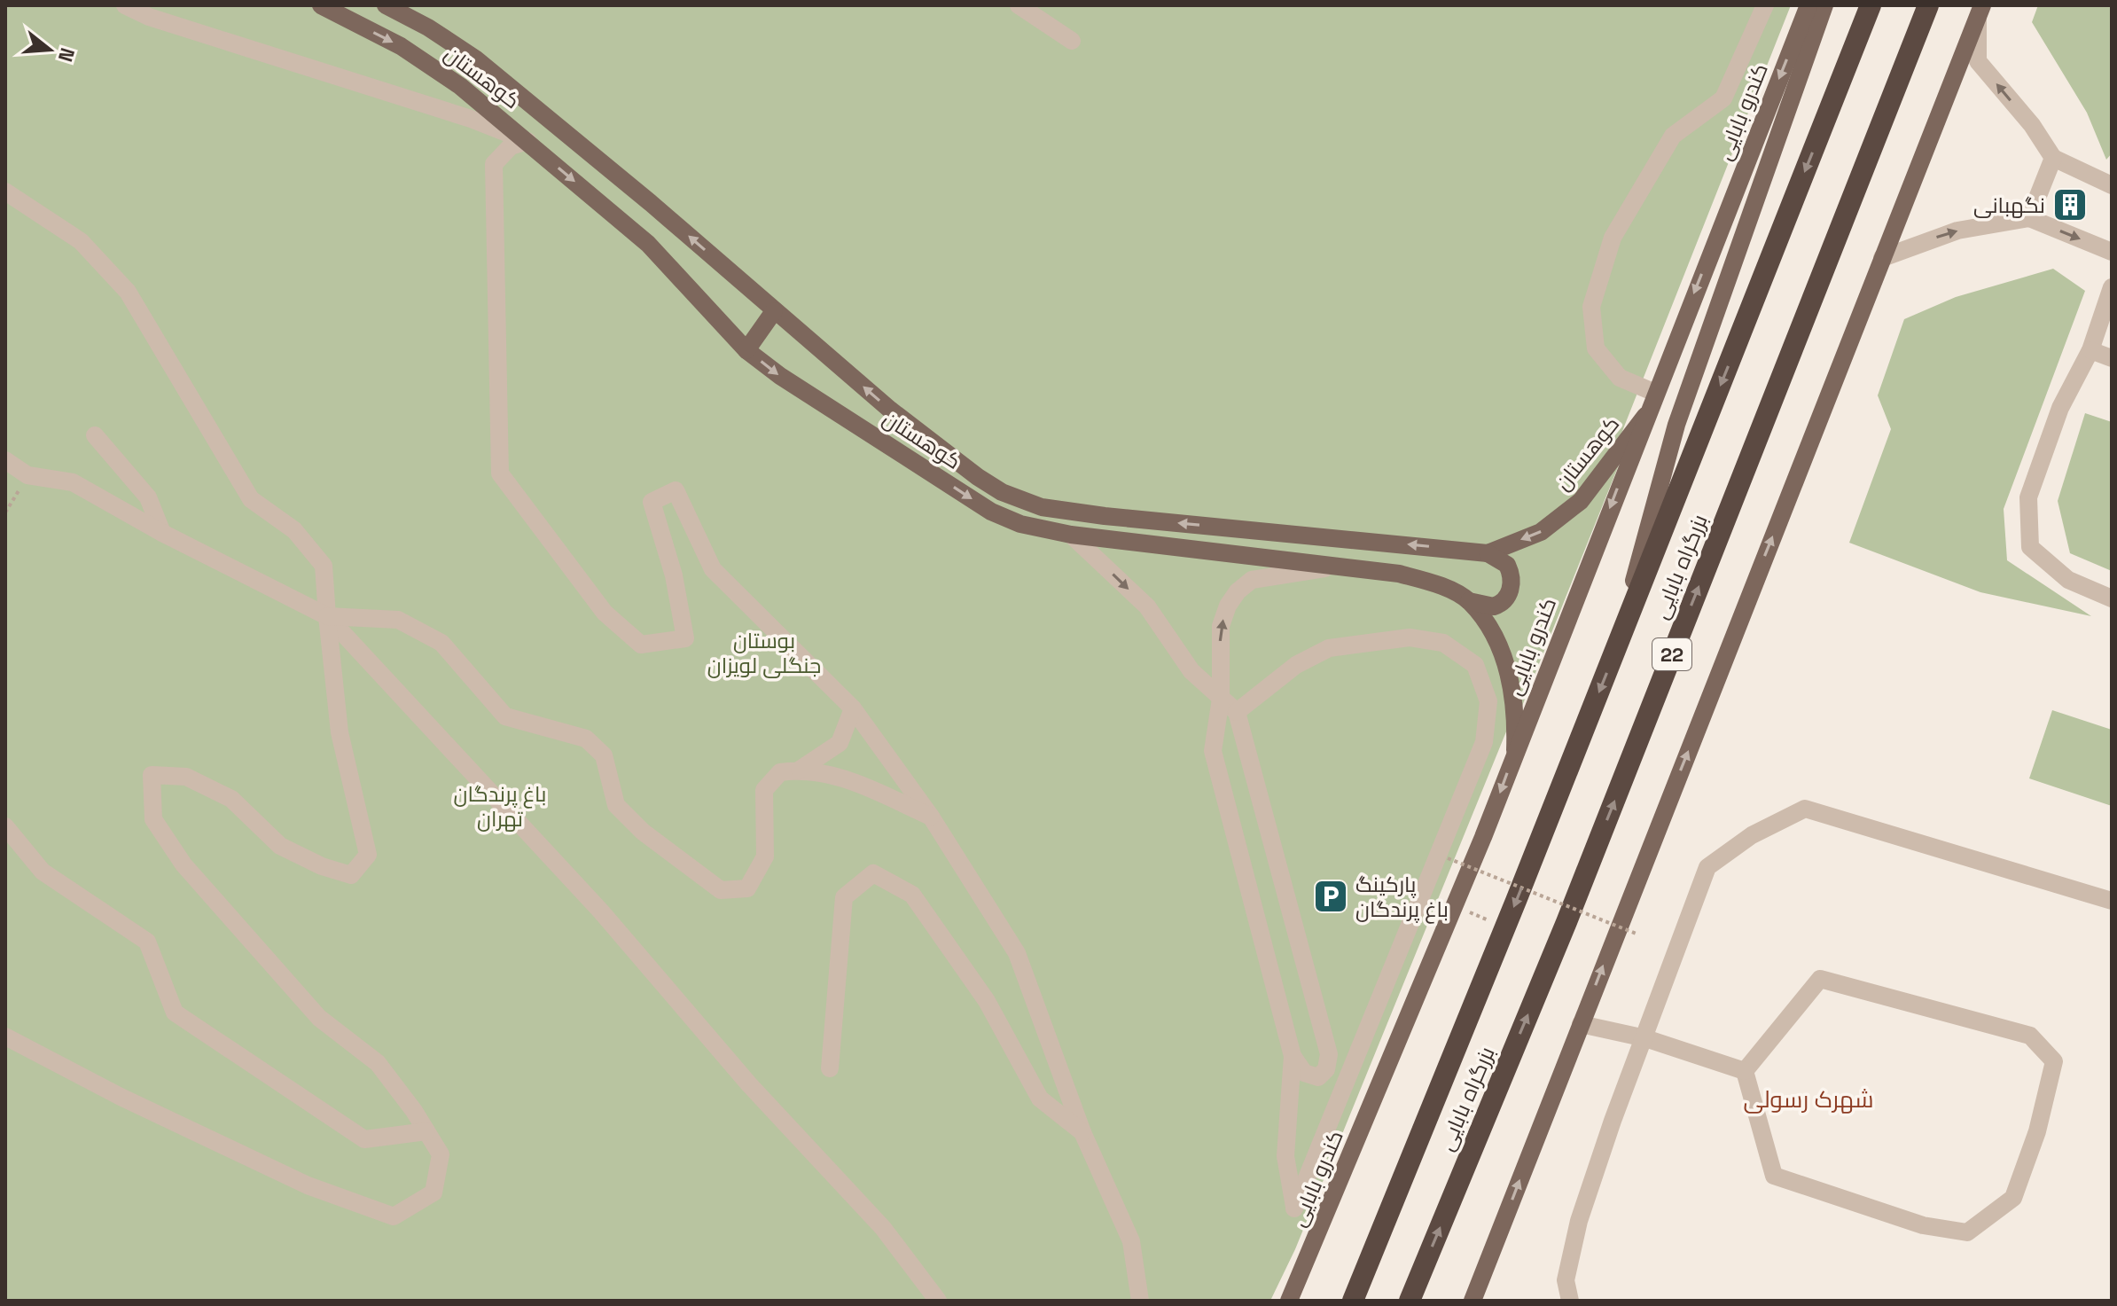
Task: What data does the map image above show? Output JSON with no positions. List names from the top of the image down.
{
  "streets": {
    "highway": ["بزرگراه بابایی", "22"],
    "main road": ["کوهستان", "کندرو بابایی"]
  },
  "crossings": [
    ["کوهستان", "کندرو بابایی"]
  ],
  "districts": ["شهرک رسولی"],
  "parks": ["بوستان جنگلی لویزان", "باغ پرندگان تهران"],
  "places": {
    "building": ["نگهبانی"],
    "parking": ["پارکینگ باغ پرندگان"]
  },
  "north": "right"
}
